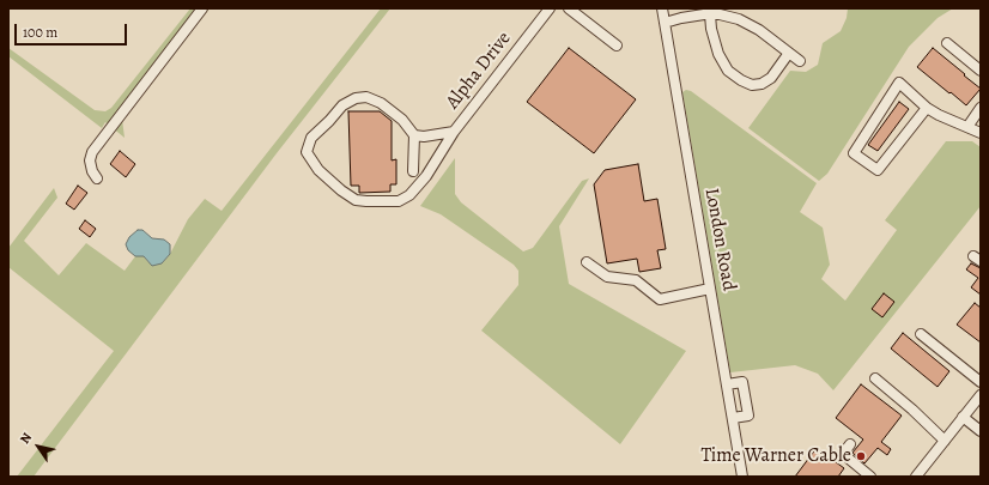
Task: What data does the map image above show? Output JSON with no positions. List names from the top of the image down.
{
  "streets": {
    "street": ["Alpha Drive", "London Road"]
  },
  "places": ["Time Warner Cable"],
  "scale_bar": "100 m",
  "north": "top left"
}
